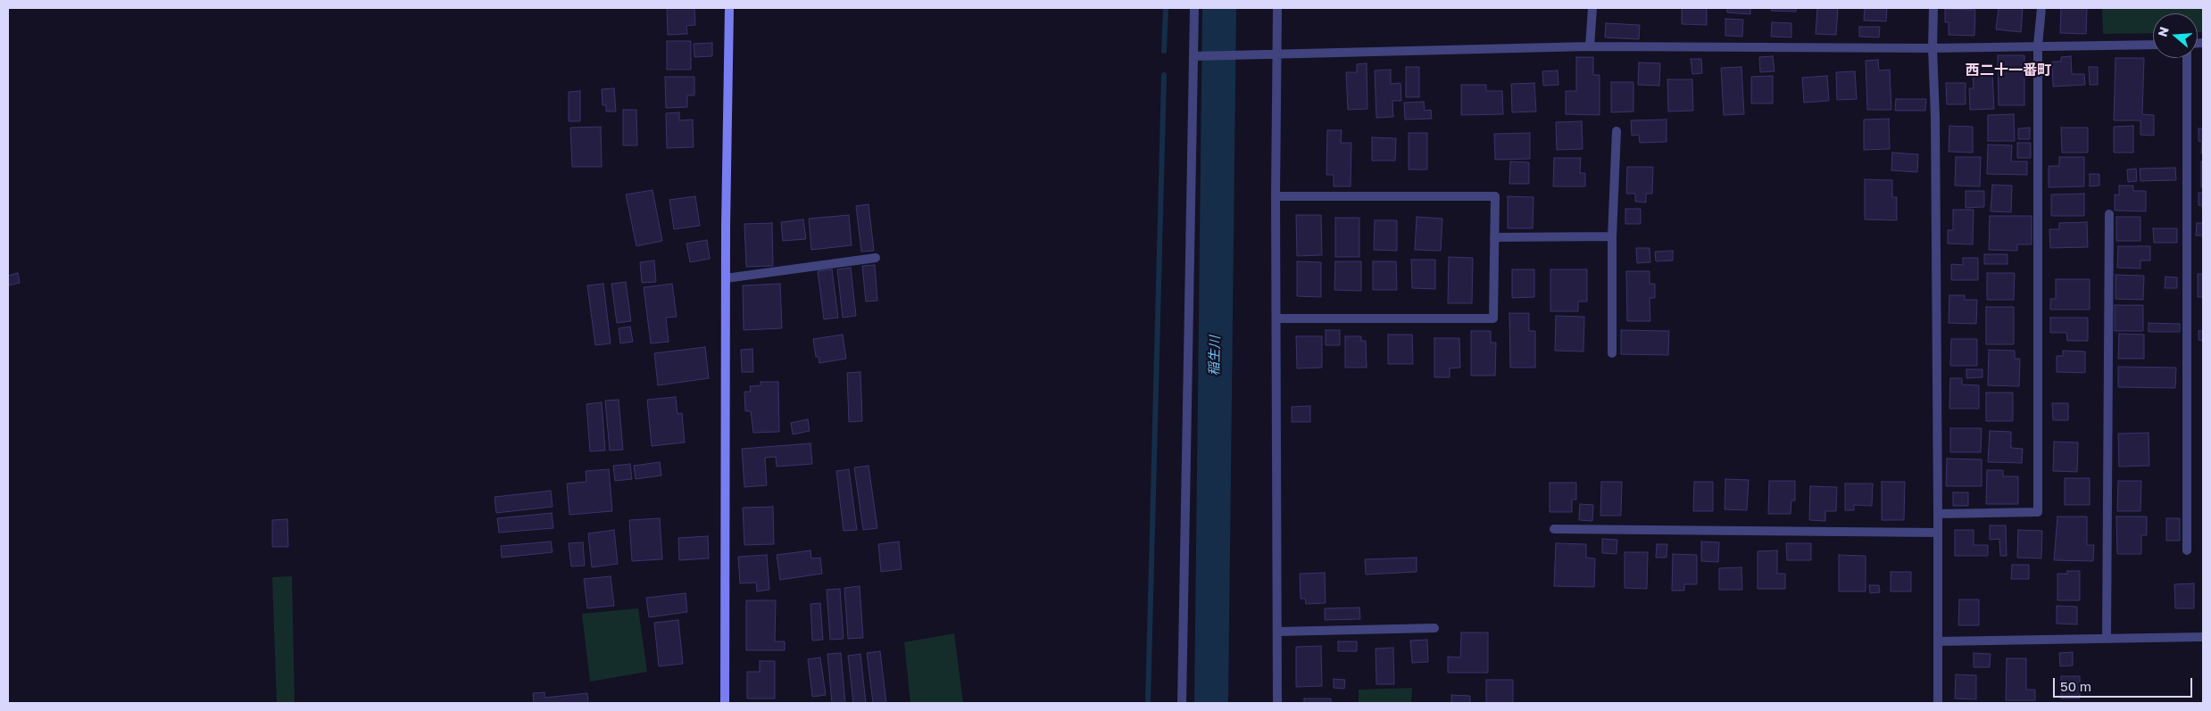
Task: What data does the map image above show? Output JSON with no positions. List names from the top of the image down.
{
  "districts": ["西二十一番町"],
  "water": ["稲生川"],
  "scale_bar": "50 m",
  "north": "left"
}
